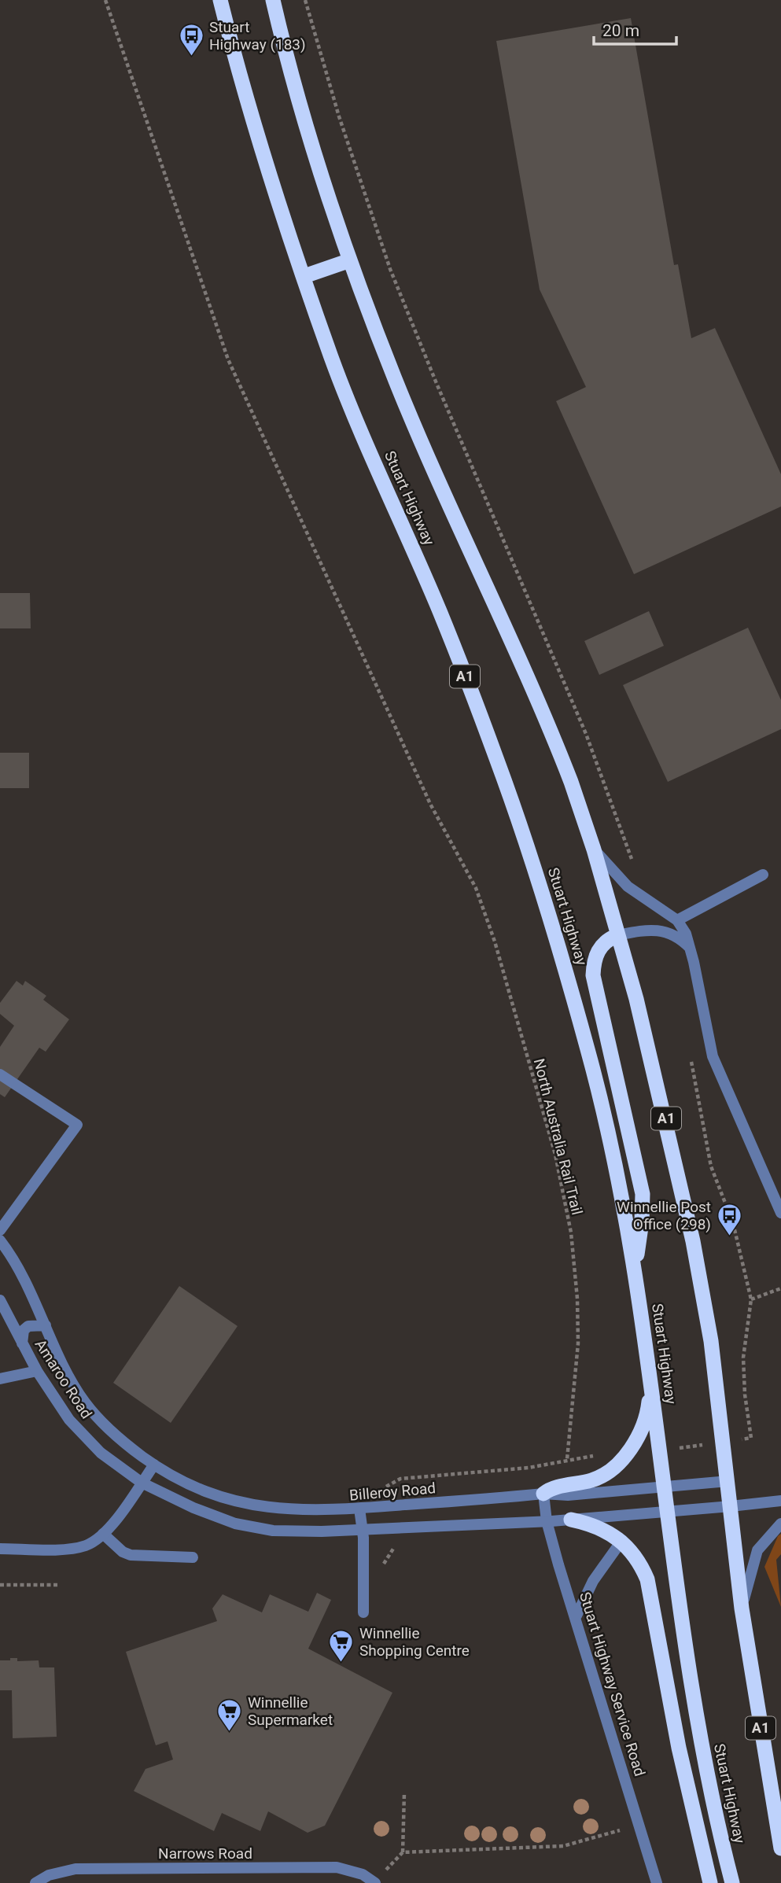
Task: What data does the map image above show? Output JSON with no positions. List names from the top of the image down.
{
  "streets": {
    "highway": ["Stuart Highway", "A1"],
    "street": [
      "Amaroo Road",
      "Billeroy Road",
      "Stuart Highway Service Road",
      "Narrows Road"
    ],
    "path": ["North Australia Rail Trail"]
  },
  "crossings": [
    ["Stuart Highway", "Billeroy Road"],
    ["A1", "Billeroy Road"],
    ["Amaroo Road", "Billeroy Road"],
    ["Billeroy Road", "Stuart Highway Service Road"]
  ],
  "places": {
    "bus stop": ["Stuart Highway (183)", "Winnellie Post Office (298)"],
    "supermarket": ["Winnellie Shopping Centre", "Winnellie Supermarket"]
  },
  "scale_bar": "20 m"
}
